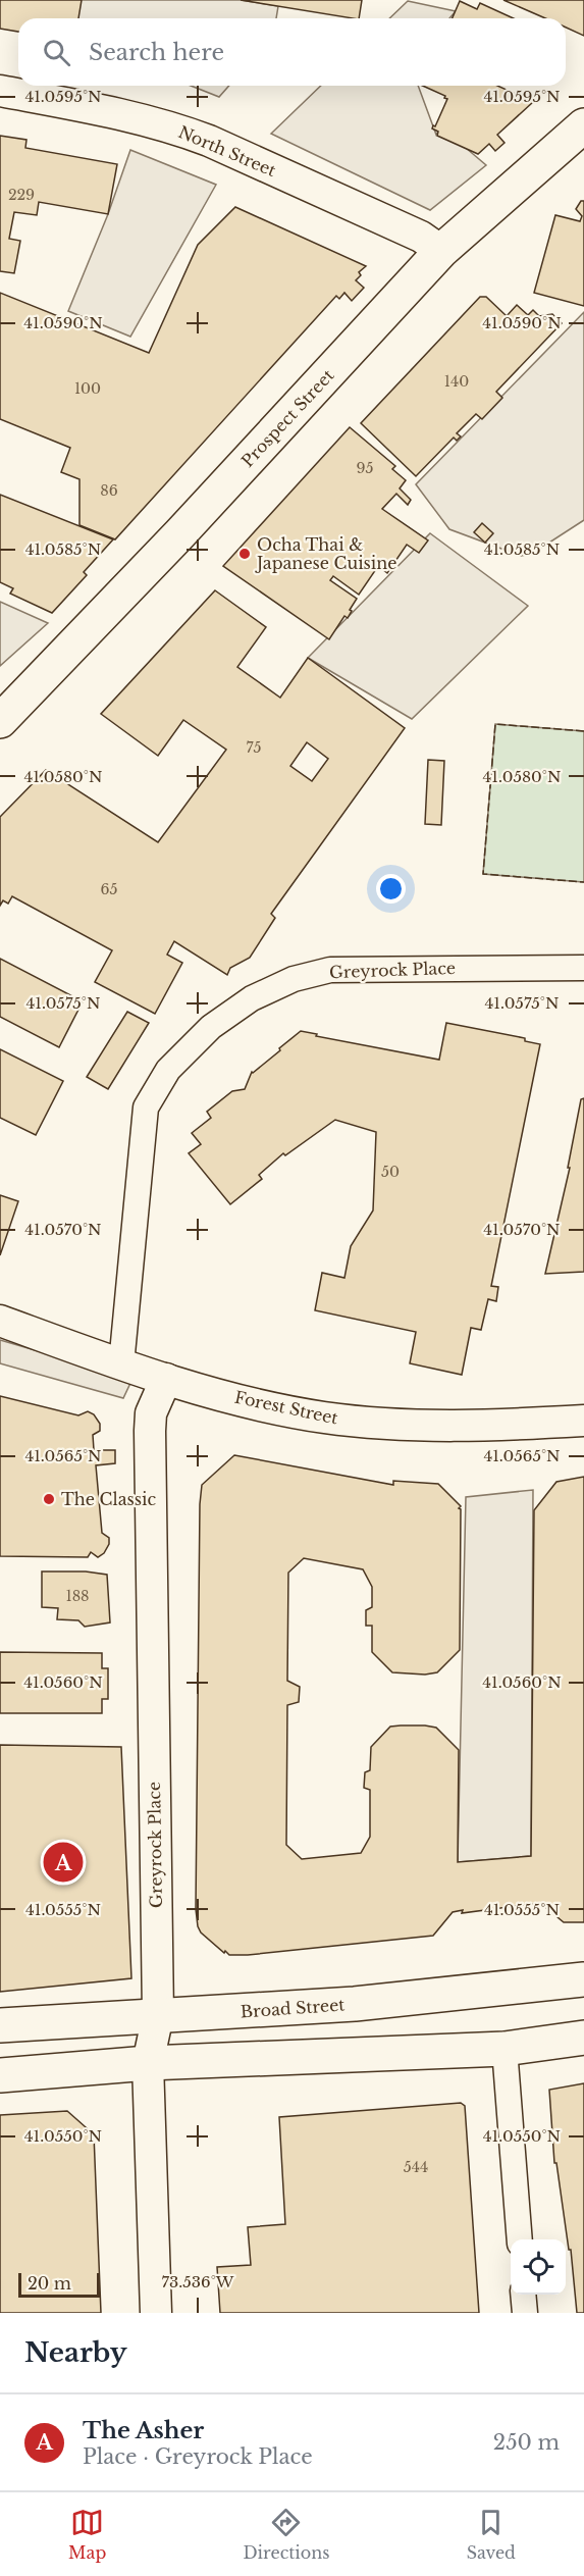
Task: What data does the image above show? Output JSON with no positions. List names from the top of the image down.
{
  "streets": {
    "main road": ["Prospect Street", "Broad Street"],
    "street": ["North Street", "Greyrock Place", "Forest Street"]
  },
  "crossings": [
    ["North Street", "Prospect Street"],
    ["Greyrock Place", "Forest Street"],
    ["Greyrock Place", "Broad Street"]
  ],
  "places": ["Ocha Thai & Japanese Cuisine", "The Classic"],
  "house_numbers": [
    "229",
    "140",
    "100",
    "95",
    "86",
    "75",
    "65",
    "50",
    "188",
    "544"
  ],
  "scale_bar": "20 m",
  "page": {
    "search": "Search here",
    "pins": "A",
    "scale": "20 m",
    "heading": "Nearby",
    "list": [
      {
        "mark": "A",
        "name": "The Asher",
        "note": "Place · Greyrock Place",
        "value": "250 m"
      }
    ],
    "nav": ["Map", "Directions", "Saved"]
  },
  "coordinates": [
    "41.0595°N",
    "41.0590°N",
    "41.0585°N",
    "41.0580°N",
    "41.0575°N",
    "41.0570°N",
    "41.0565°N",
    "41.0560°N",
    "41.0555°N",
    "41.0550°N",
    "73.536°W"
  ]
}
